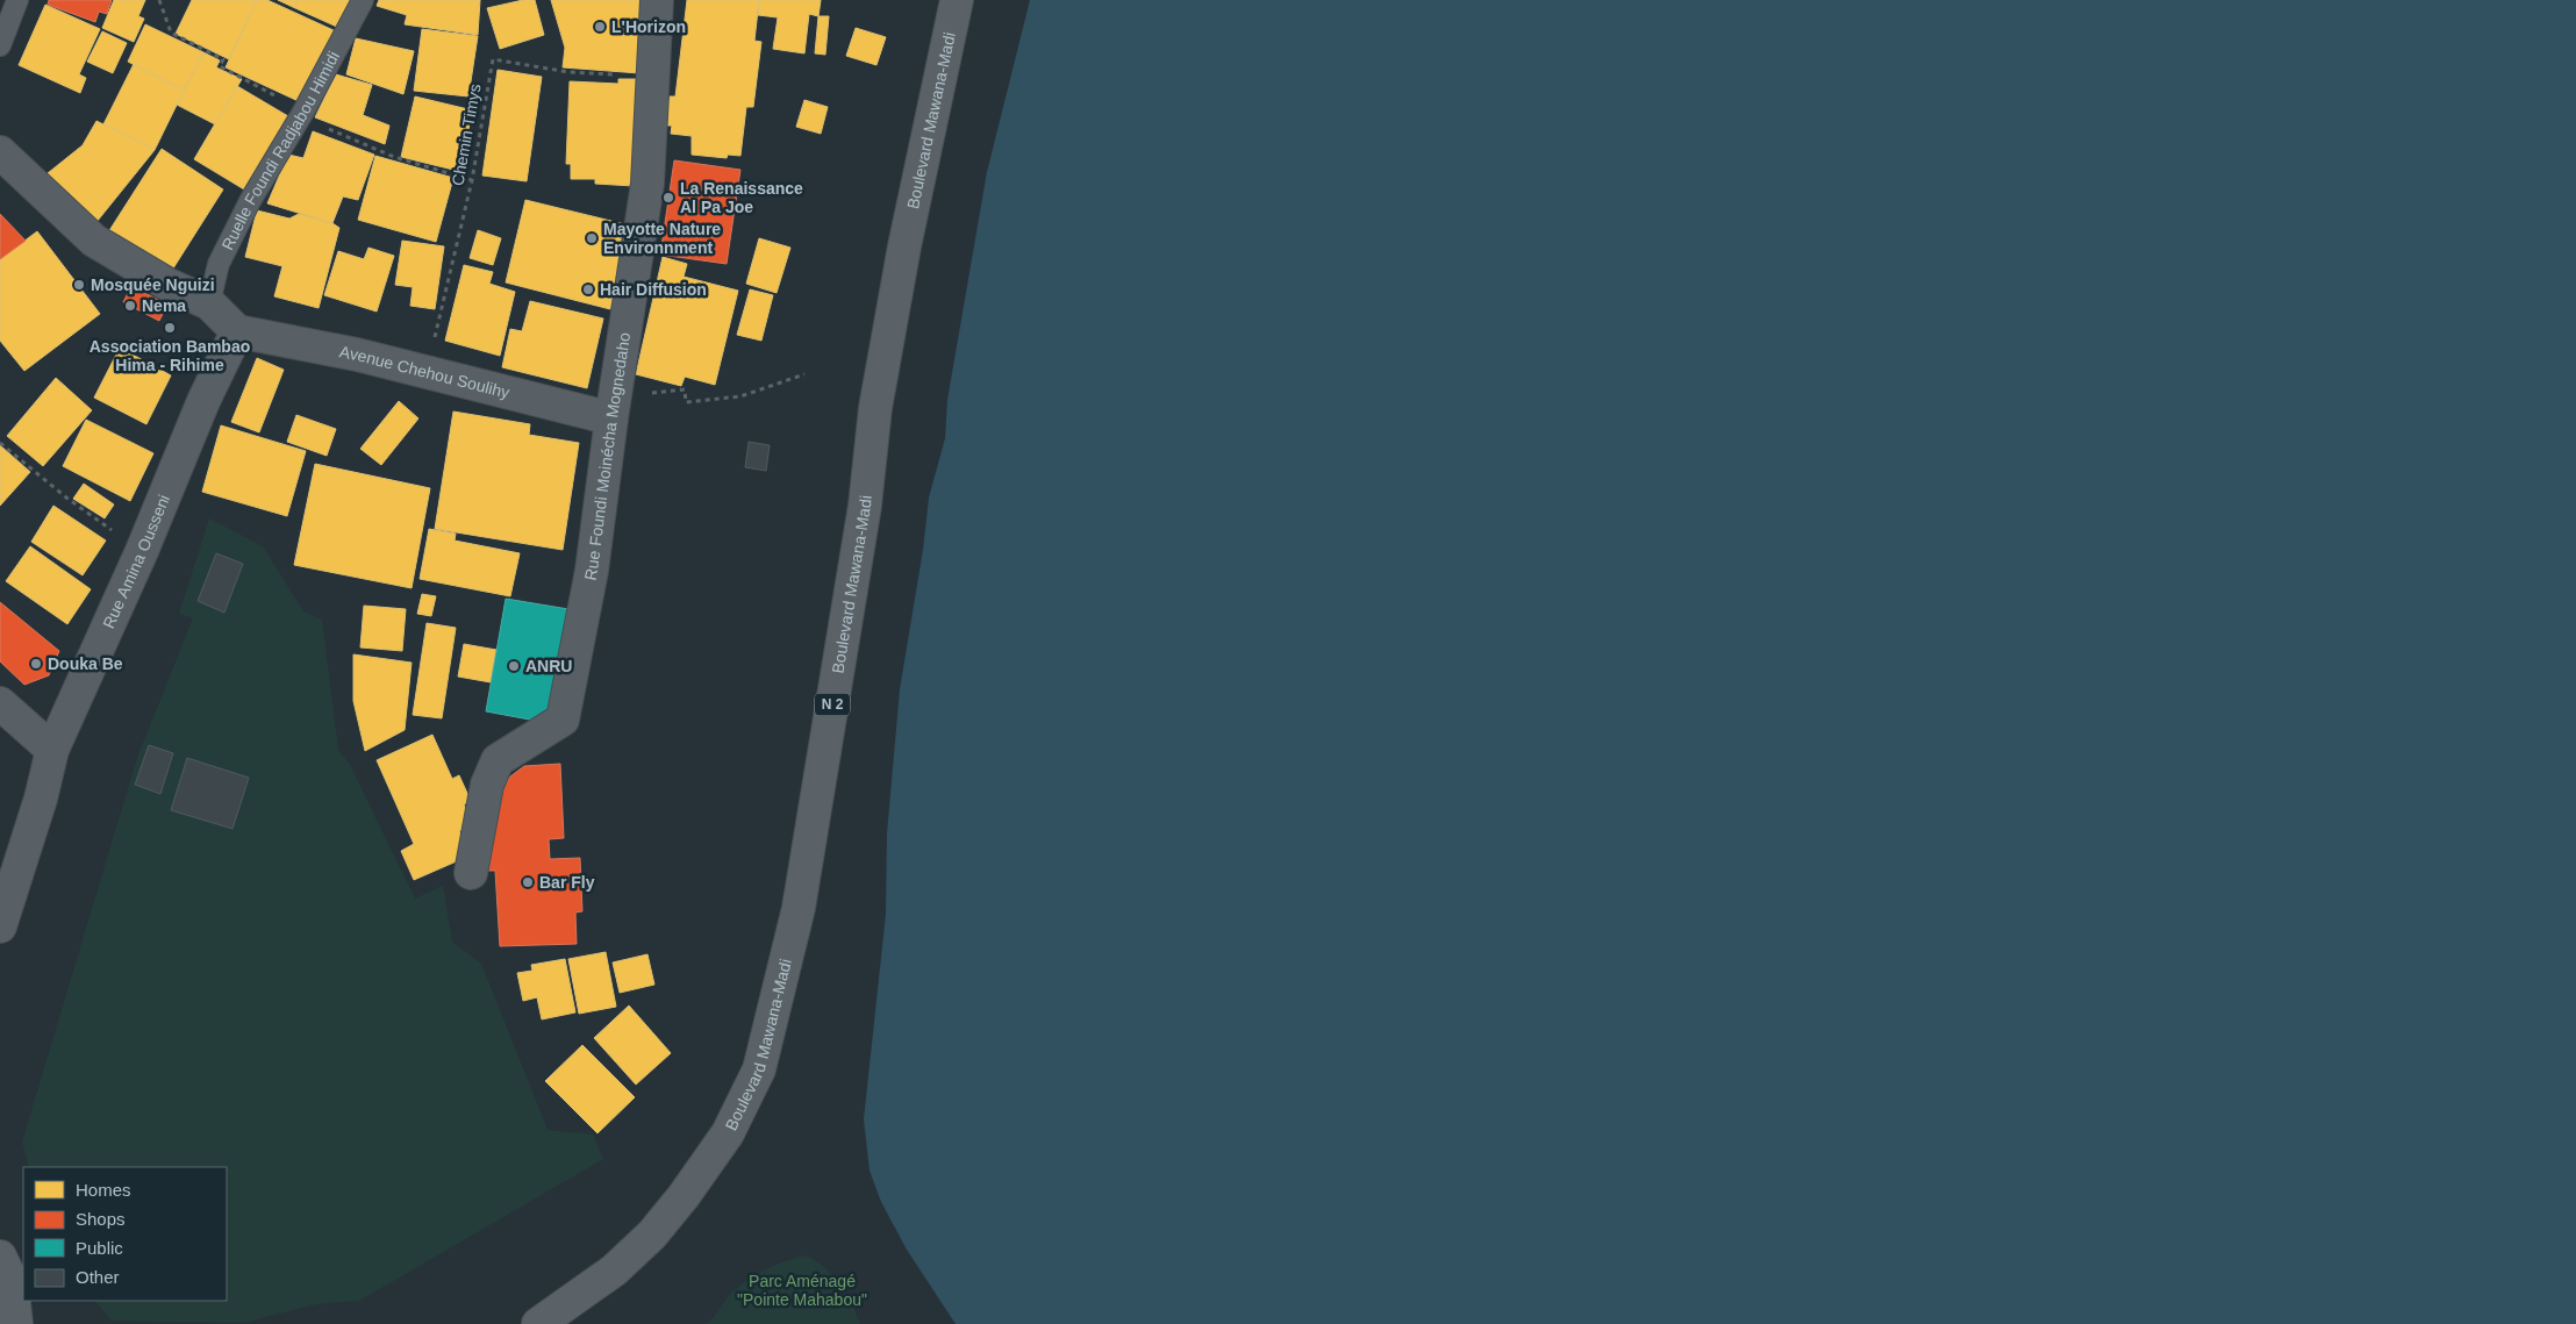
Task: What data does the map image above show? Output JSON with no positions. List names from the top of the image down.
{
  "streets": {
    "main road": ["Boulevard Mawana-Madi", "N 2"],
    "street": ["Avenue Chehou Soulihy", "Rue Foundi Moinécha Mognedaho", "Rue Amina Ousseni"],
    "lane": ["Ruelle Foundi Radjabou Himidi"],
    "path": ["Chemin Timys"]
  },
  "crossings": [
    ["Chemin Timys", "Avenue Chehou Soulihy"],
    ["Chemin Timys", "Rue Foundi Moinécha Mognedaho"],
    ["Avenue Chehou Soulihy", "Rue Foundi Moinécha Mognedaho"],
    ["Avenue Chehou Soulihy", "Rue Amina Ousseni"]
  ],
  "parks": ["Parc Aménagé \"Pointe Mahabou\""],
  "places": [
    "L'Horizon",
    "La Renaissance Al Pa Joe",
    "Mayotte Nature Environnment",
    "Mosquée Nguizi",
    "Hair Diffusion",
    "Nema",
    "Association Bambao Hima - Rihime",
    "Douka Be",
    "ANRU",
    "Bar Fly"
  ],
  "legend": [
    "Homes",
    "Shops",
    "Public",
    "Other"
  ]
}
